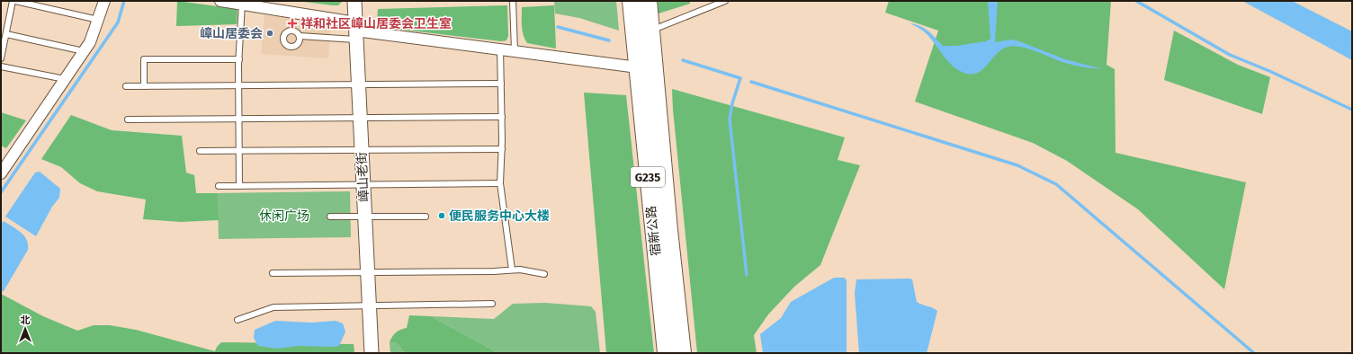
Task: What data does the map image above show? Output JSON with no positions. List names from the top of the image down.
{
  "streets": {
    "highway": ["G235", "宿新公路"],
    "street": ["嶂山老街"]
  },
  "parks": ["休闲广场"],
  "places": {
    "health": ["祥和社区嶂山居委会卫生室"],
    "other": ["嶂山居委会", "便民服务中心大楼"]
  },
  "north": "top"
}
